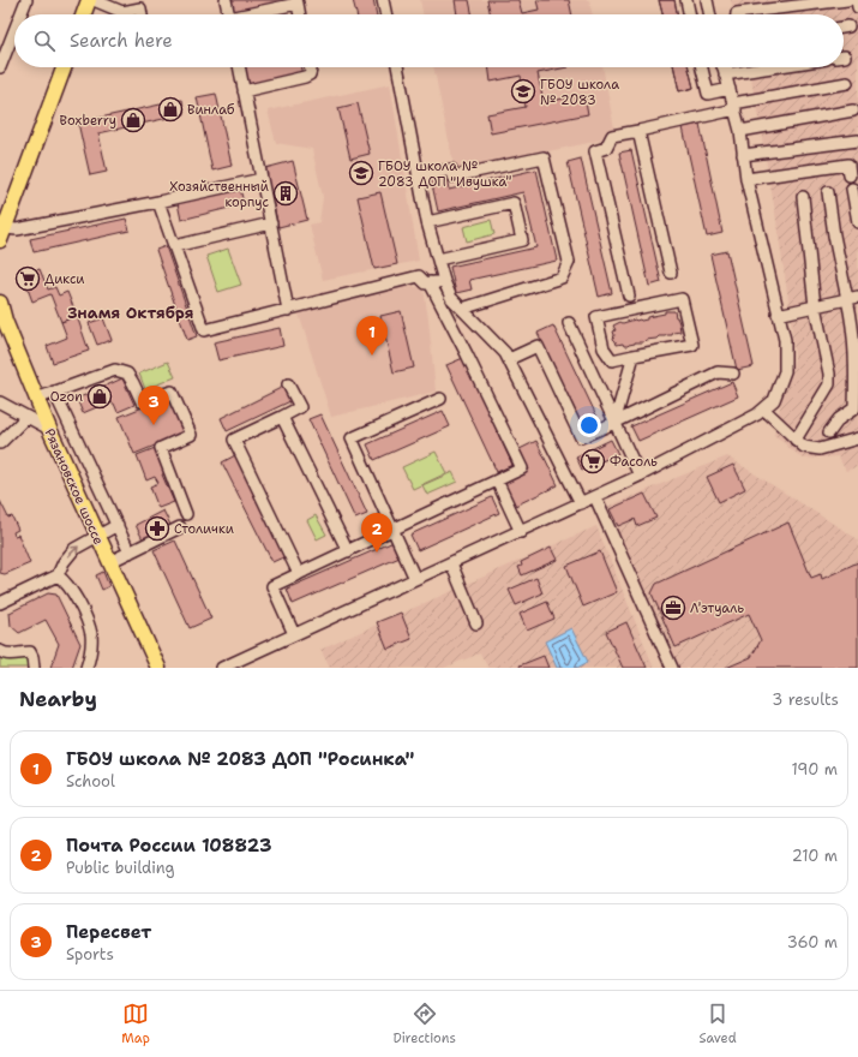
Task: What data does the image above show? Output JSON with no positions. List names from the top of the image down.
{
  "streets": {
    "main road": ["Рязановское шоссе"]
  },
  "districts": ["Знамя Октября"],
  "places": {
    "school or university": ["ГБОУ школа № 2083", "ГБОУ школа № 2083 ДОП \"Ивушка\""],
    "shop": ["Винлаб", "Boxberry", "Ozon"],
    "building": ["Хозяйственный корпус"],
    "supermarket": ["Дикси", "Фасоль"],
    "pharmacy": ["Столички"],
    "office": ["Л'этуаль"]
  },
  "page": {
    "search": "Search here",
    "pins": ["1", "3", "2"],
    "heading": ["Nearby", "3 results"],
    "list": [
      {
        "mark": "1",
        "name": "ГБОУ школа № 2083 ДОП \"Росинка\"",
        "note": "School",
        "value": "190 m"
      },
      {
        "mark": "2",
        "name": "Почта России 108823",
        "note": "Public building",
        "value": "210 m"
      },
      {
        "mark": "3",
        "name": "Пересвет",
        "note": "Sports",
        "value": "360 m"
      }
    ],
    "nav": ["Map", "Directions", "Saved"]
  }
}
